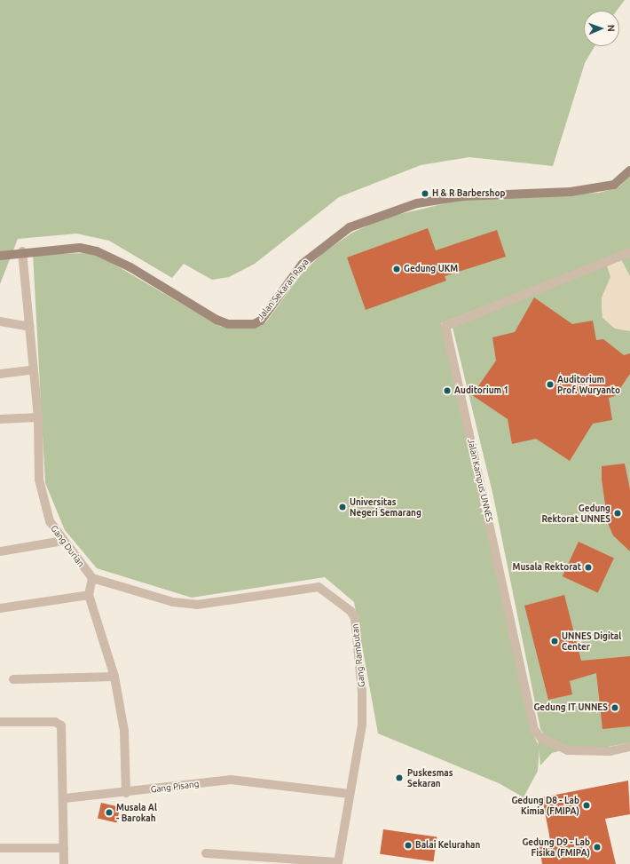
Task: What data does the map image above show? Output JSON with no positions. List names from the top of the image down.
{
  "streets": {
    "main road": ["Jalan Sekaran Raya"],
    "street": [
      "Jalan Kampus UNNES",
      "Gang Durian",
      "Gang Rambutan",
      "Gang Pisang"
    ]
  },
  "crossings": [
    ["Jalan Sekaran Raya", "Gang Durian"],
    ["Gang Durian", "Gang Rambutan"],
    ["Gang Rambutan", "Gang Pisang"]
  ],
  "places": [
    "H & R Barbershop",
    "Gedung UKM",
    "Auditorium Prof. Wuryanto",
    "Auditorium 1",
    "Universitas Negeri Semarang",
    "Gedung Rektorat UNNES",
    "Musala Rektorat",
    "UNNES Digital Center",
    "Gedung IT UNNES",
    "Puskesmas Sekaran",
    "Gedung D8 - Lab Kimia (FMIPA)",
    "Musala Al - Barokah",
    "Balai Kelurahan",
    "Gedung D9 - Lab Fisika (FMIPA)"
  ],
  "north": "right"
}
